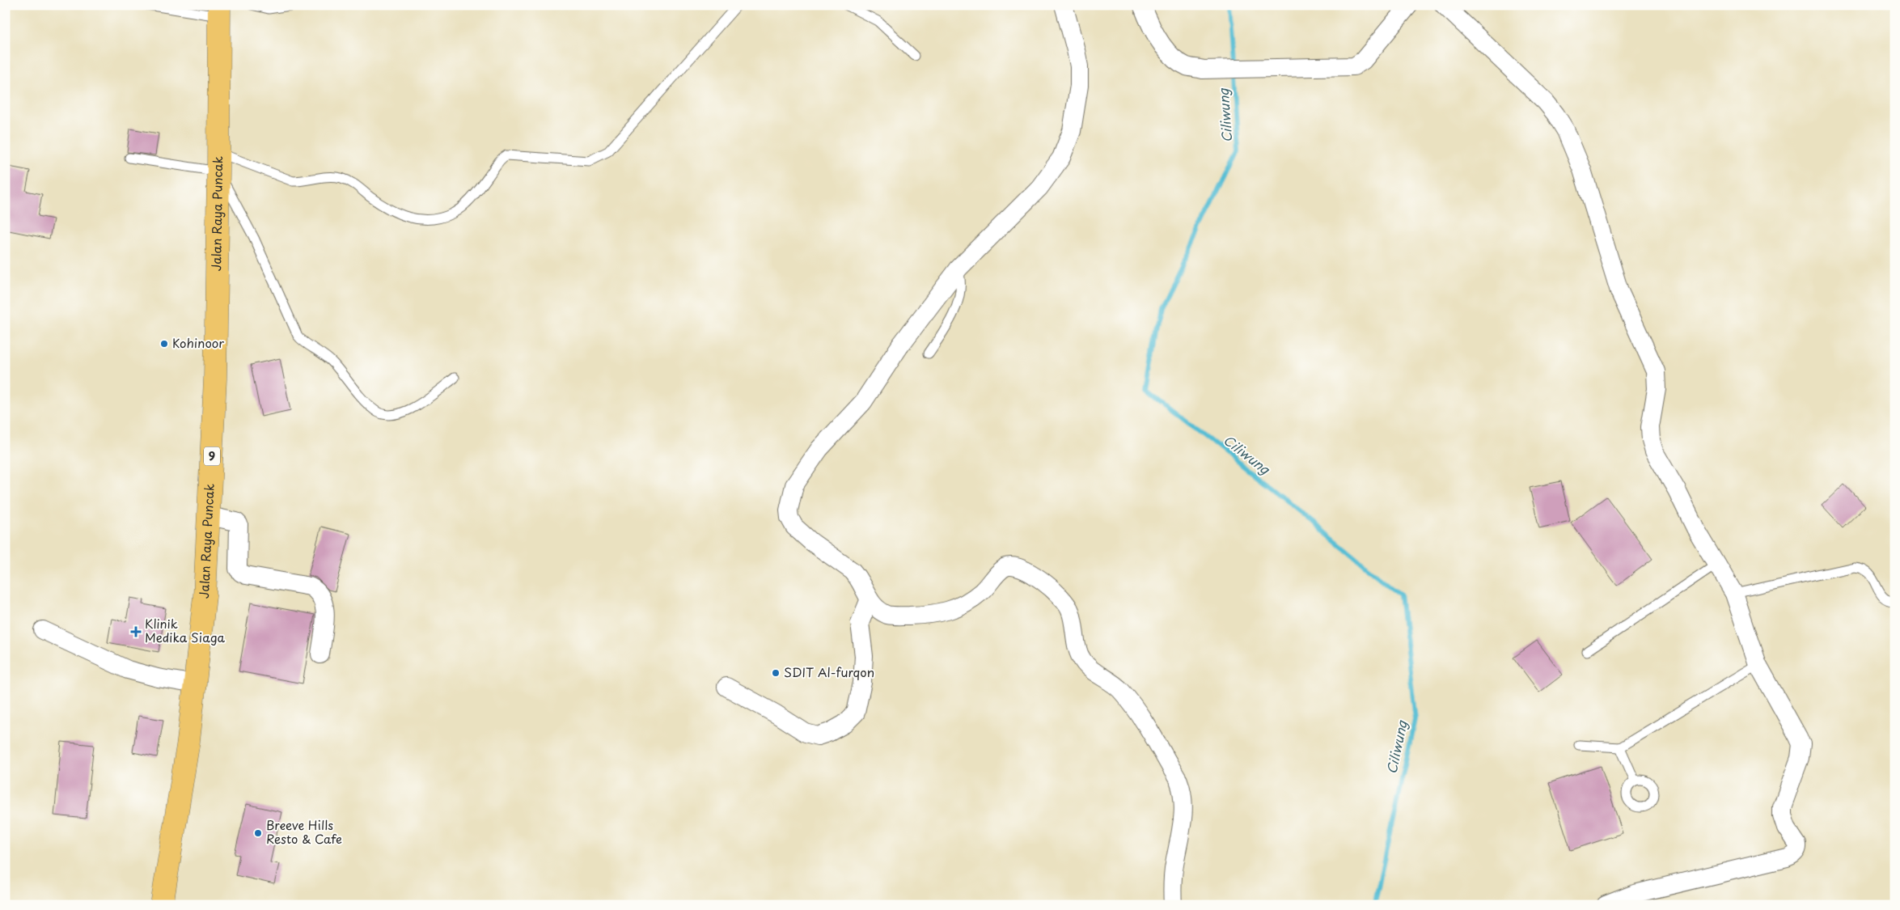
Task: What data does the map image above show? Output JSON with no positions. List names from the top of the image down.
{
  "streets": {
    "highway": ["Jalan Raya Puncak", "9"]
  },
  "water": ["Ciliwung"],
  "places": {
    "other": ["Kohinoor", "SDIT Al-furqon", "Breeve Hills Resto & Cafe"],
    "health": ["Klinik Medika Siaga"]
  }
}
